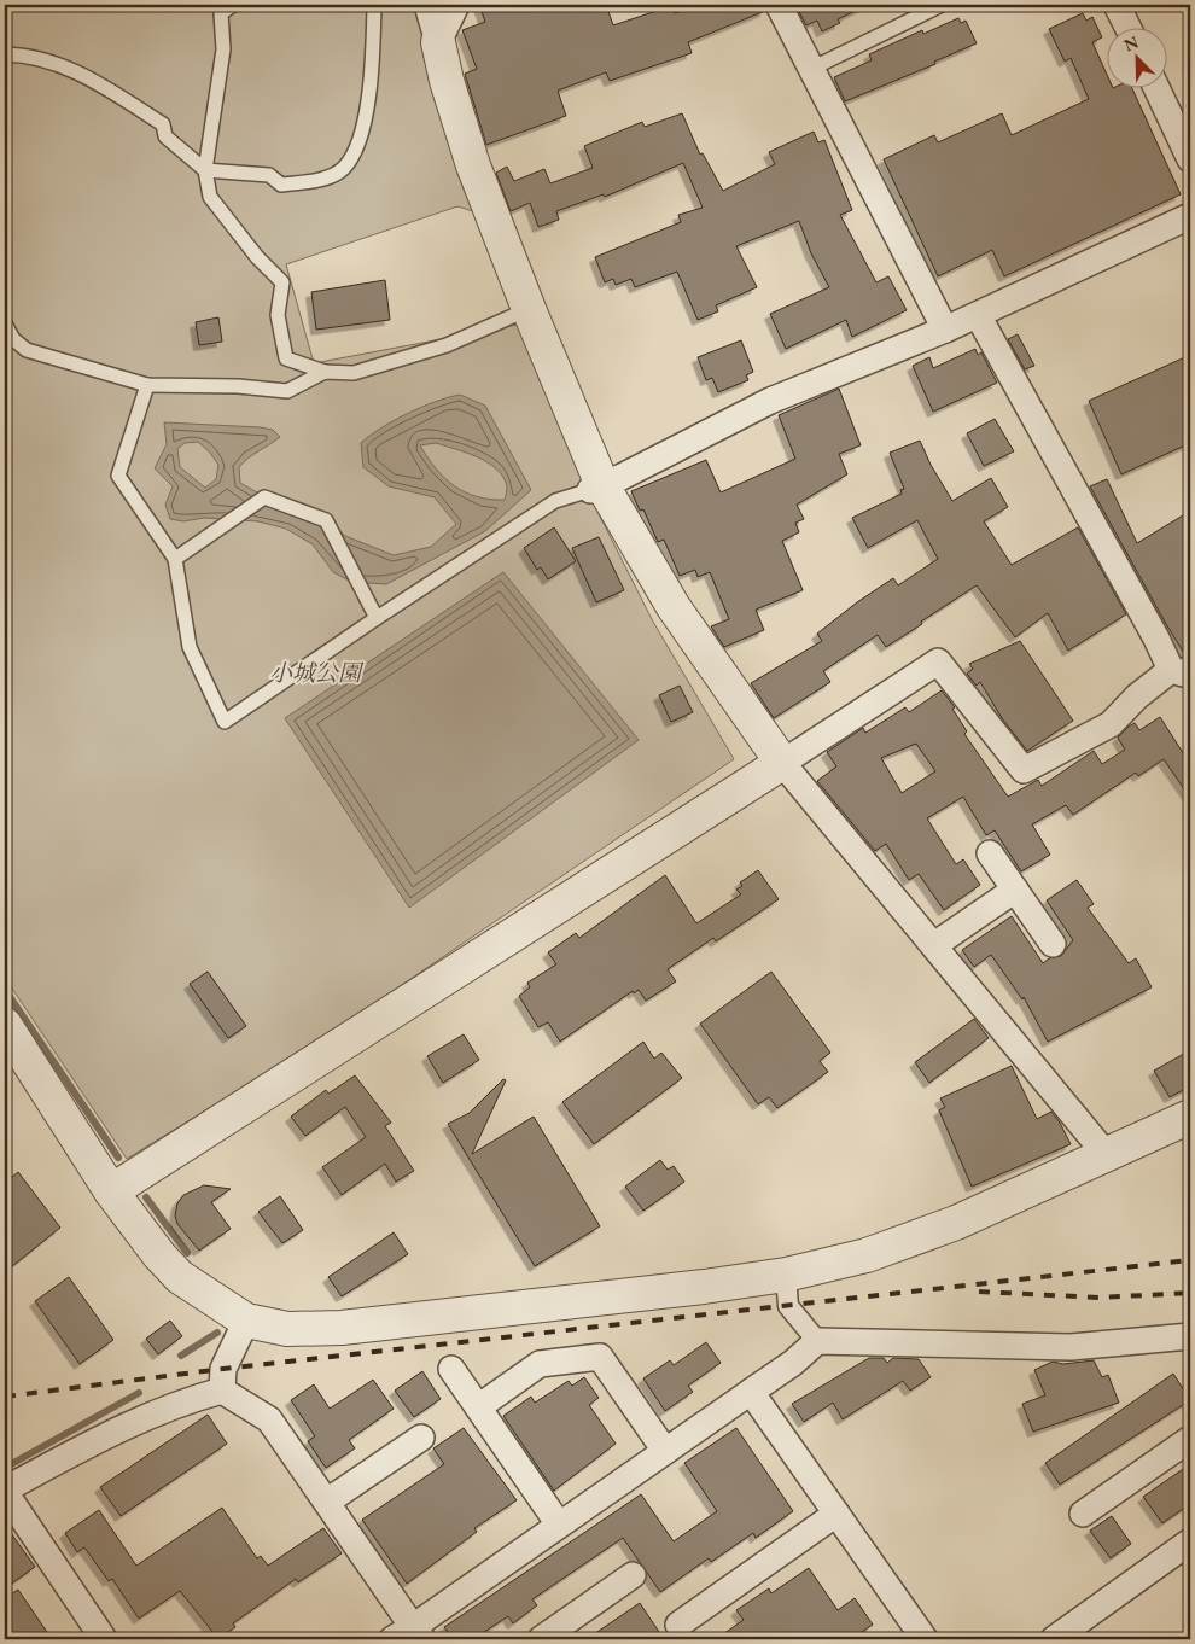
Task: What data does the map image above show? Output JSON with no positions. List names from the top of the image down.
{
  "parks": ["小城公園"],
  "north": "top left"
}
